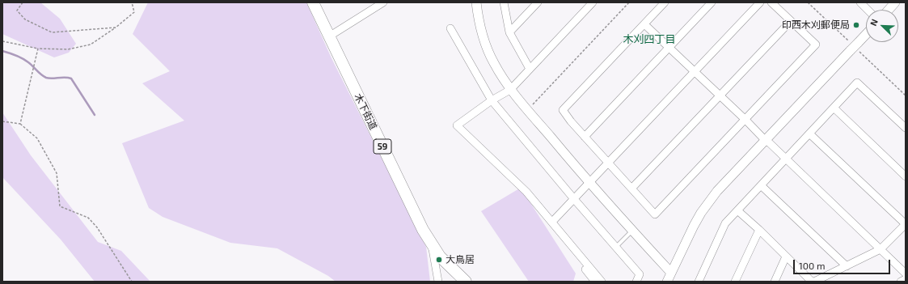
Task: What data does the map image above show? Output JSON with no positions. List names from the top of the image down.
{
  "streets": {
    "main road": ["木下街道", "59"]
  },
  "districts": ["木刈四丁目"],
  "places": ["印西木刈郵便局", "大鳥居"],
  "scale_bar": "100 m",
  "north": "top left"
}
